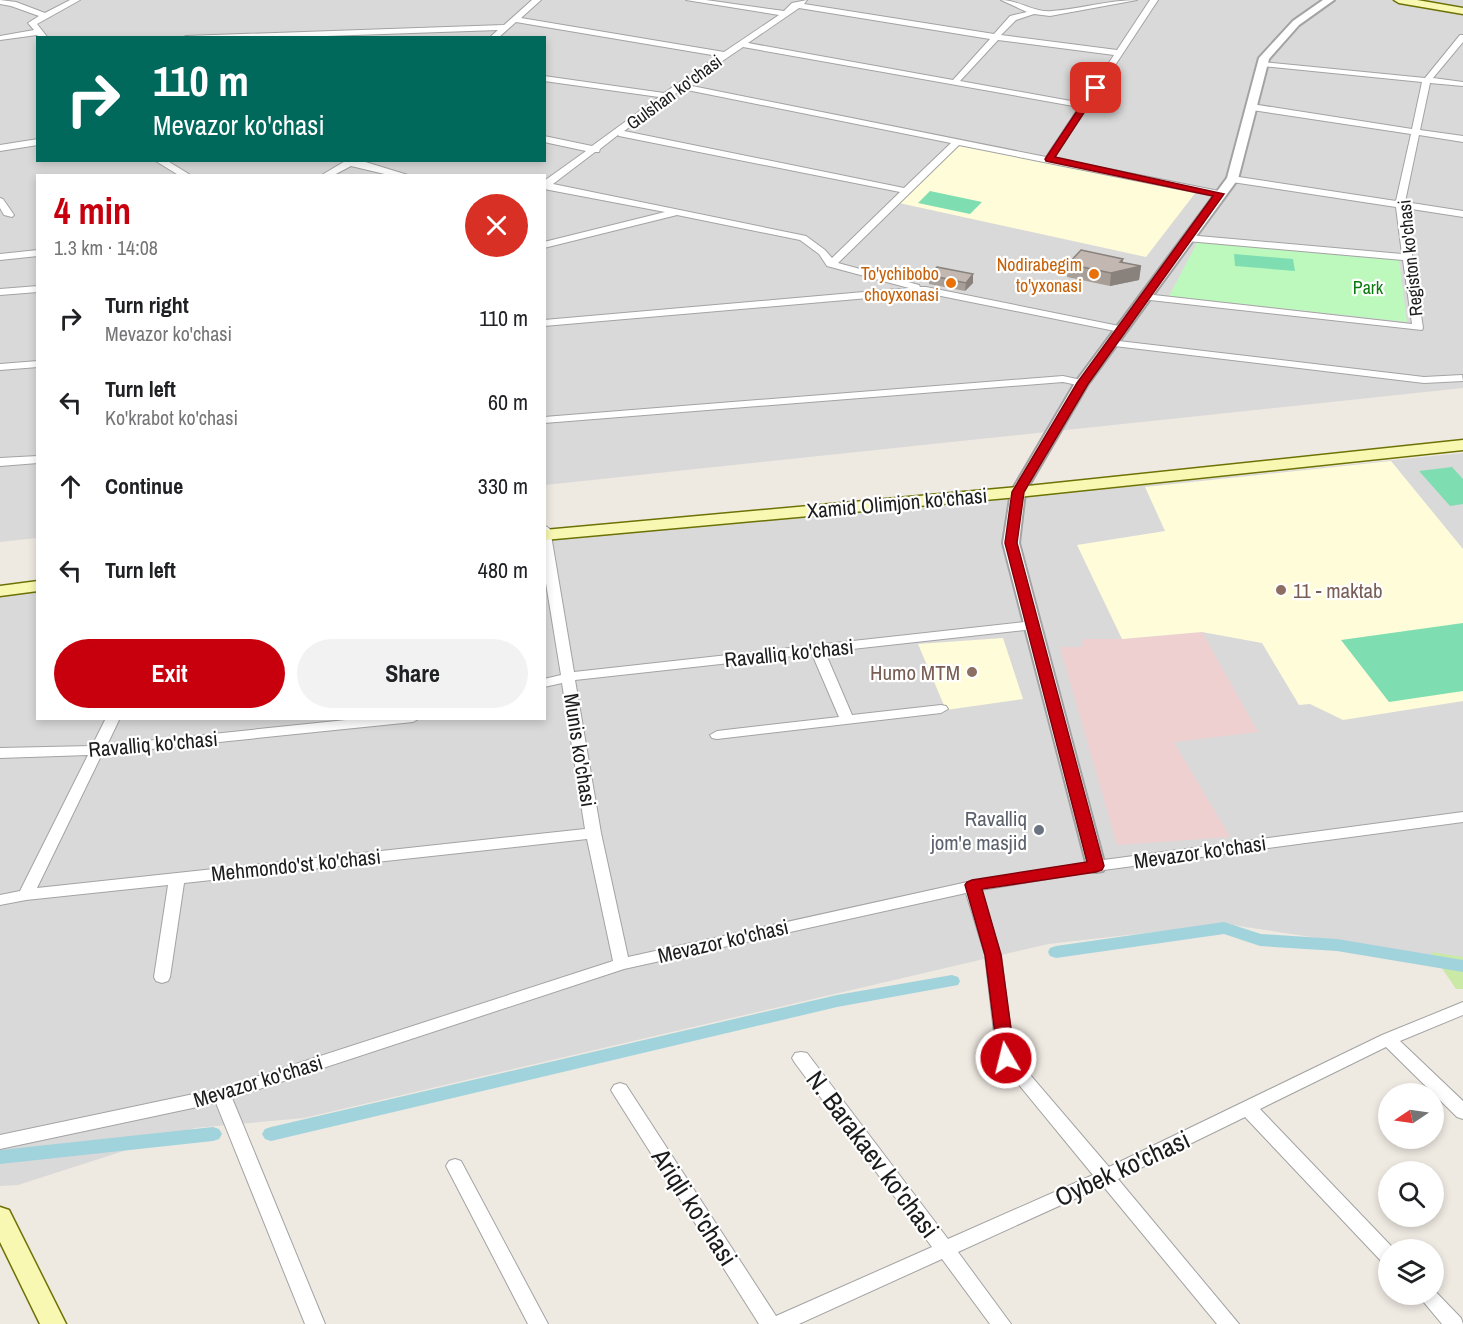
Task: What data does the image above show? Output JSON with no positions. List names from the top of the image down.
{
  "streets": {
    "main road": ["Xamid Olimjon ko'chasi"],
    "street": [
      "Gulshan ko'chasi",
      "Registon ko'chasi",
      "Ravalliq ko'chasi",
      "Munis ko'chasi",
      "Mevazor ko'chasi",
      "Mehmondo'st ko'chasi",
      "N. Barakaev ko'chasi",
      "Oybek ko'chasi",
      "Ariqli ko'chasi"
    ]
  },
  "crossings": [
    ["Ravalliq ko'chasi", "Munis ko'chasi"],
    ["Munis ko'chasi", "Mevazor ko'chasi"],
    ["Munis ko'chasi", "Mehmondo'st ko'chasi"],
    ["N. Barakaev ko'chasi", "Oybek ko'chasi"]
  ],
  "parks": ["Park"],
  "places": [
    "Nodirabegim to'yxonasi",
    "To'ychibobo choyxonasi",
    "11 - maktab",
    "Humo MTM",
    "Ravalliq jom'e masjid"
  ],
  "north": "left",
  "page": {
    "turn": ["110 m", "Mevazor ko'chasi"],
    "heading": ["4 min", "1.3 km · 14:08"],
    "list": [
      {
        "name": "Turn right",
        "note": "Mevazor ko'chasi",
        "value": "110 m"
      },
      {
        "name": "Turn left",
        "note": "Ko'krabot ko'chasi",
        "value": "60 m"
      },
      {
        "name": "Continue",
        "value": "330 m"
      },
      {
        "name": "Turn left",
        "value": "480 m"
      }
    ],
    "buttons": ["Exit", "Share"]
  }
}
